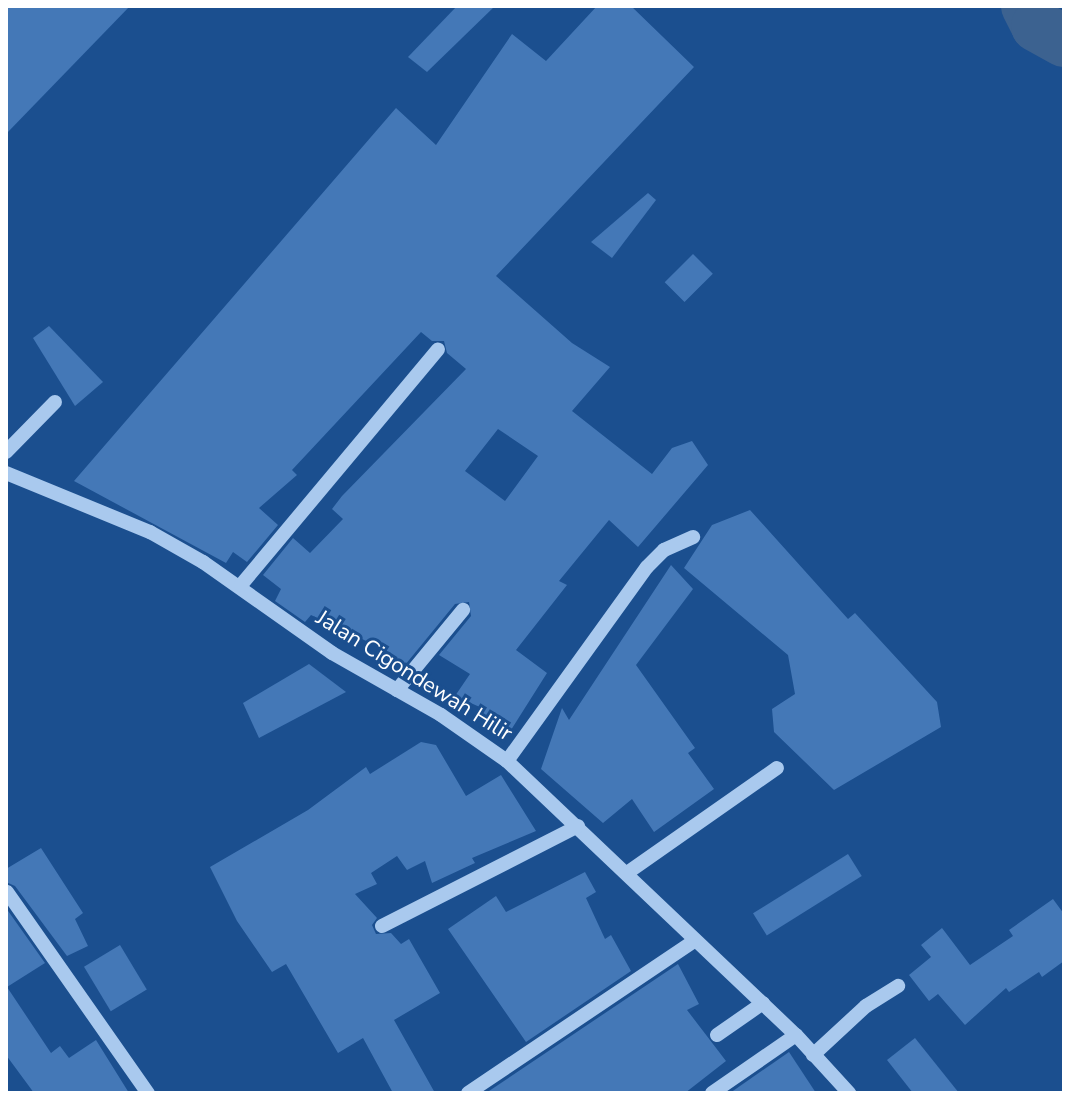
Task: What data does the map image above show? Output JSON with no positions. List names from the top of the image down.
{
  "streets": {
    "street": ["Jalan Cigondewah Hilir"]
  }
}
